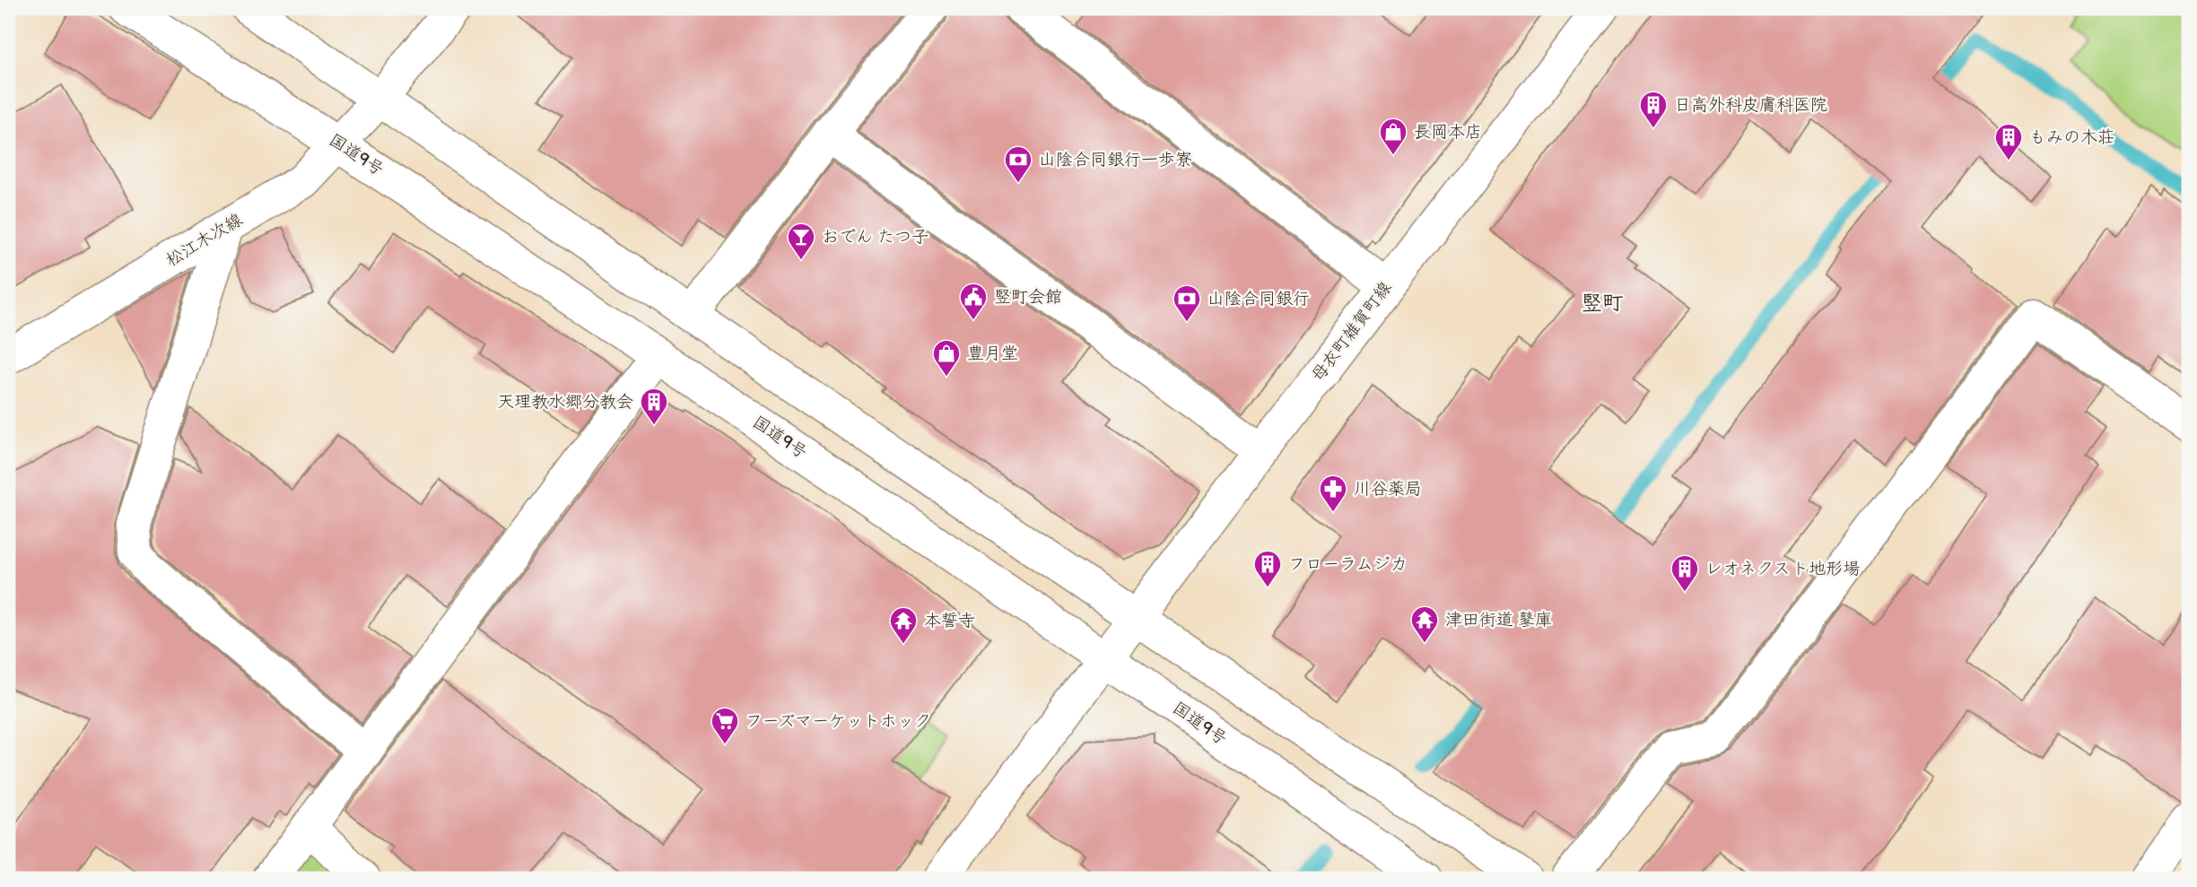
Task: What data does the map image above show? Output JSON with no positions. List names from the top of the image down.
{
  "streets": {
    "main road": ["国道9号", "松江木次線", "母衣町雑賀町線"]
  },
  "crossings": [
    ["国道9号", "松江木次線"],
    ["国道9号", "母衣町雑賀町線"]
  ],
  "districts": ["竪町"],
  "places": {
    "building": [
      "日高外科皮膚科医院",
      "もみの木荘",
      "天理教水郷分教会",
      "フローラムジカ",
      "レオネクスト地形場"
    ],
    "shop": ["長岡本店", "豊月堂"],
    "bank": ["山陰合同銀行一歩寮", "山陰合同銀行"],
    "bar": ["おでん たつ子"],
    "public building": ["竪町会館"],
    "pharmacy": ["川谷薬局"],
    "temple": ["津田街道 鼕庫", "本誓寺"],
    "supermarket": ["フーズマーケットホック"]
  }
}
